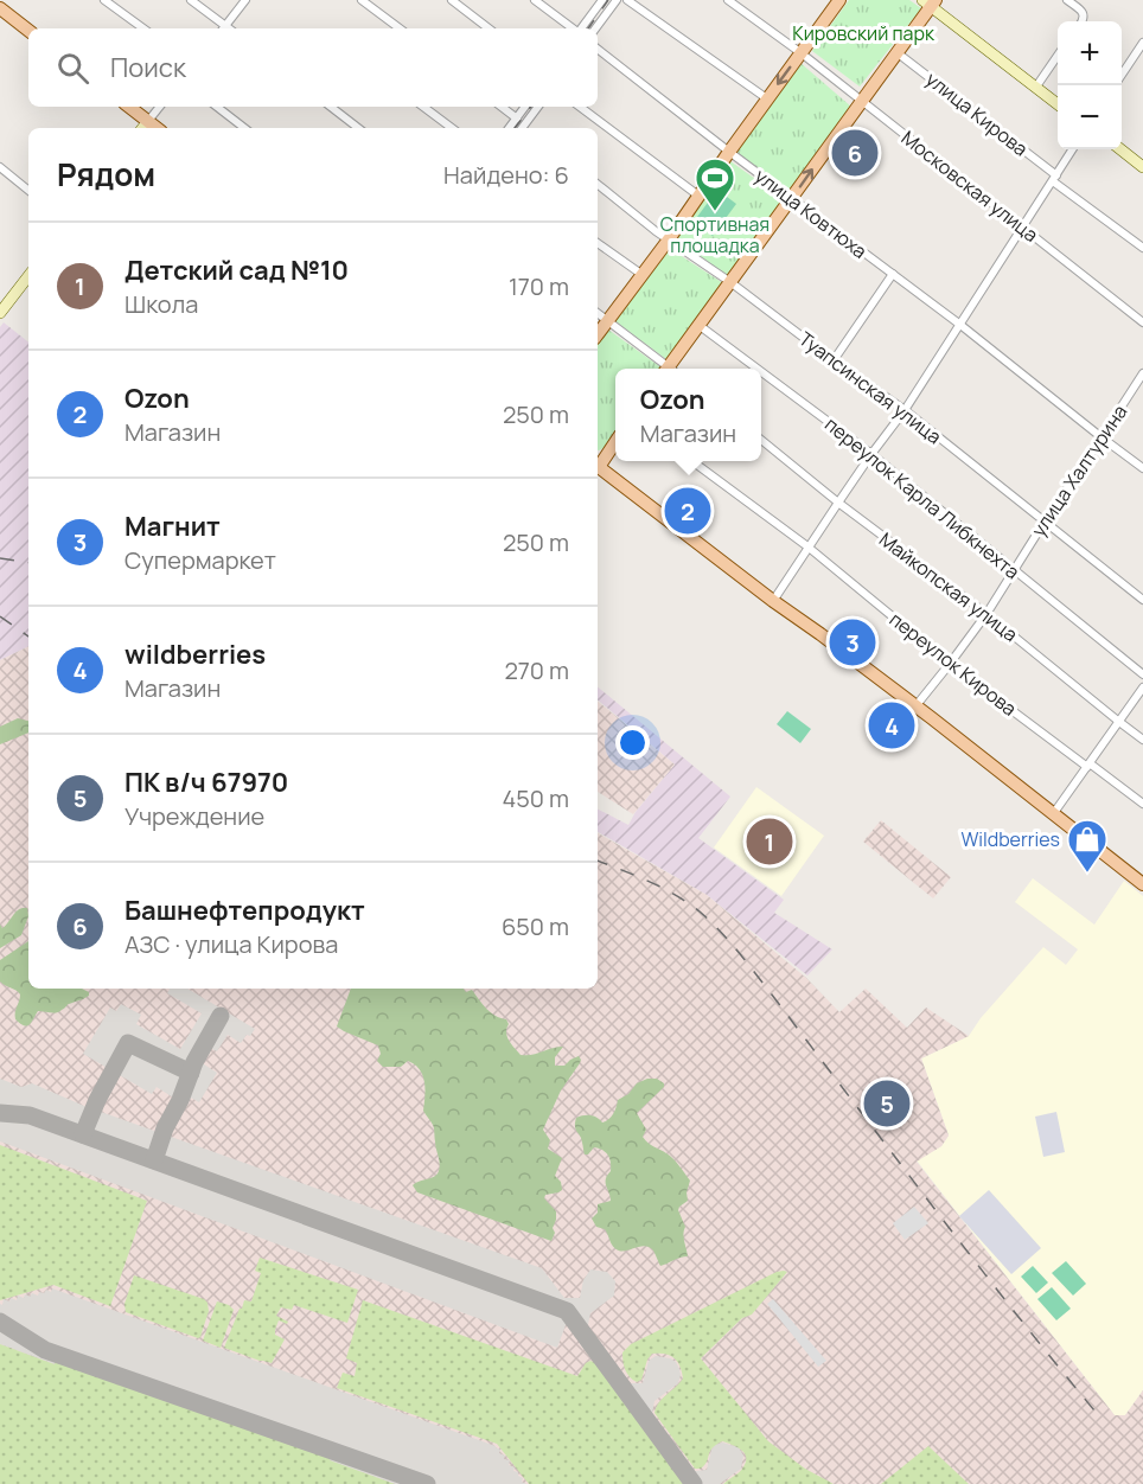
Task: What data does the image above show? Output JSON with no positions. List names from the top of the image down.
{
  "streets": {
    "street": [
      "улица Кирова",
      "Московская улица",
      "улица Ковтюха",
      "Туапсинская улица",
      "улица Халтурина",
      "переулок Карла Либкнехта",
      "Майкопская улица",
      "переулок Кирова"
    ]
  },
  "crossings": [
    ["улица Ковтюха", "улица Халтурина"],
    ["Туапсинская улица", "улица Халтурина"],
    ["улица Халтурина", "переулок Карла Либкнехта"],
    ["улица Халтурина", "Майкопская улица"],
    ["улица Халтурина", "переулок Кирова"]
  ],
  "parks": ["Кировский парк"],
  "places": {
    "sports": ["Спортивная площадка"],
    "shop": ["Wildberries"]
  },
  "page": {
    "map_buttons": ["+", "−"],
    "search": "Поиск",
    "pins": [
      "6",
      "2",
      "3",
      "4",
      "1",
      "5"
    ],
    "heading": ["Рядом", "Найдено: 6"],
    "list": [
      {
        "mark": "1",
        "name": "Детский сад №10",
        "note": "Школа",
        "value": "170 m"
      },
      {
        "mark": "2",
        "name": "Ozon",
        "note": "Магазин",
        "value": "250 m"
      },
      {
        "mark": "3",
        "name": "Магнит",
        "note": "Супермаркет",
        "value": "250 m"
      },
      {
        "mark": "4",
        "name": "wildberries",
        "note": "Магазин",
        "value": "270 m"
      },
      {
        "mark": "5",
        "name": "ПК в/ч 67970",
        "note": "Учреждение",
        "value": "450 m"
      },
      {
        "mark": "6",
        "name": "Башнефтепродукт",
        "note": "АЗС · улица Кирова",
        "value": "650 m"
      }
    ],
    "popup": ["Ozon", "Магазин"]
  }
}
